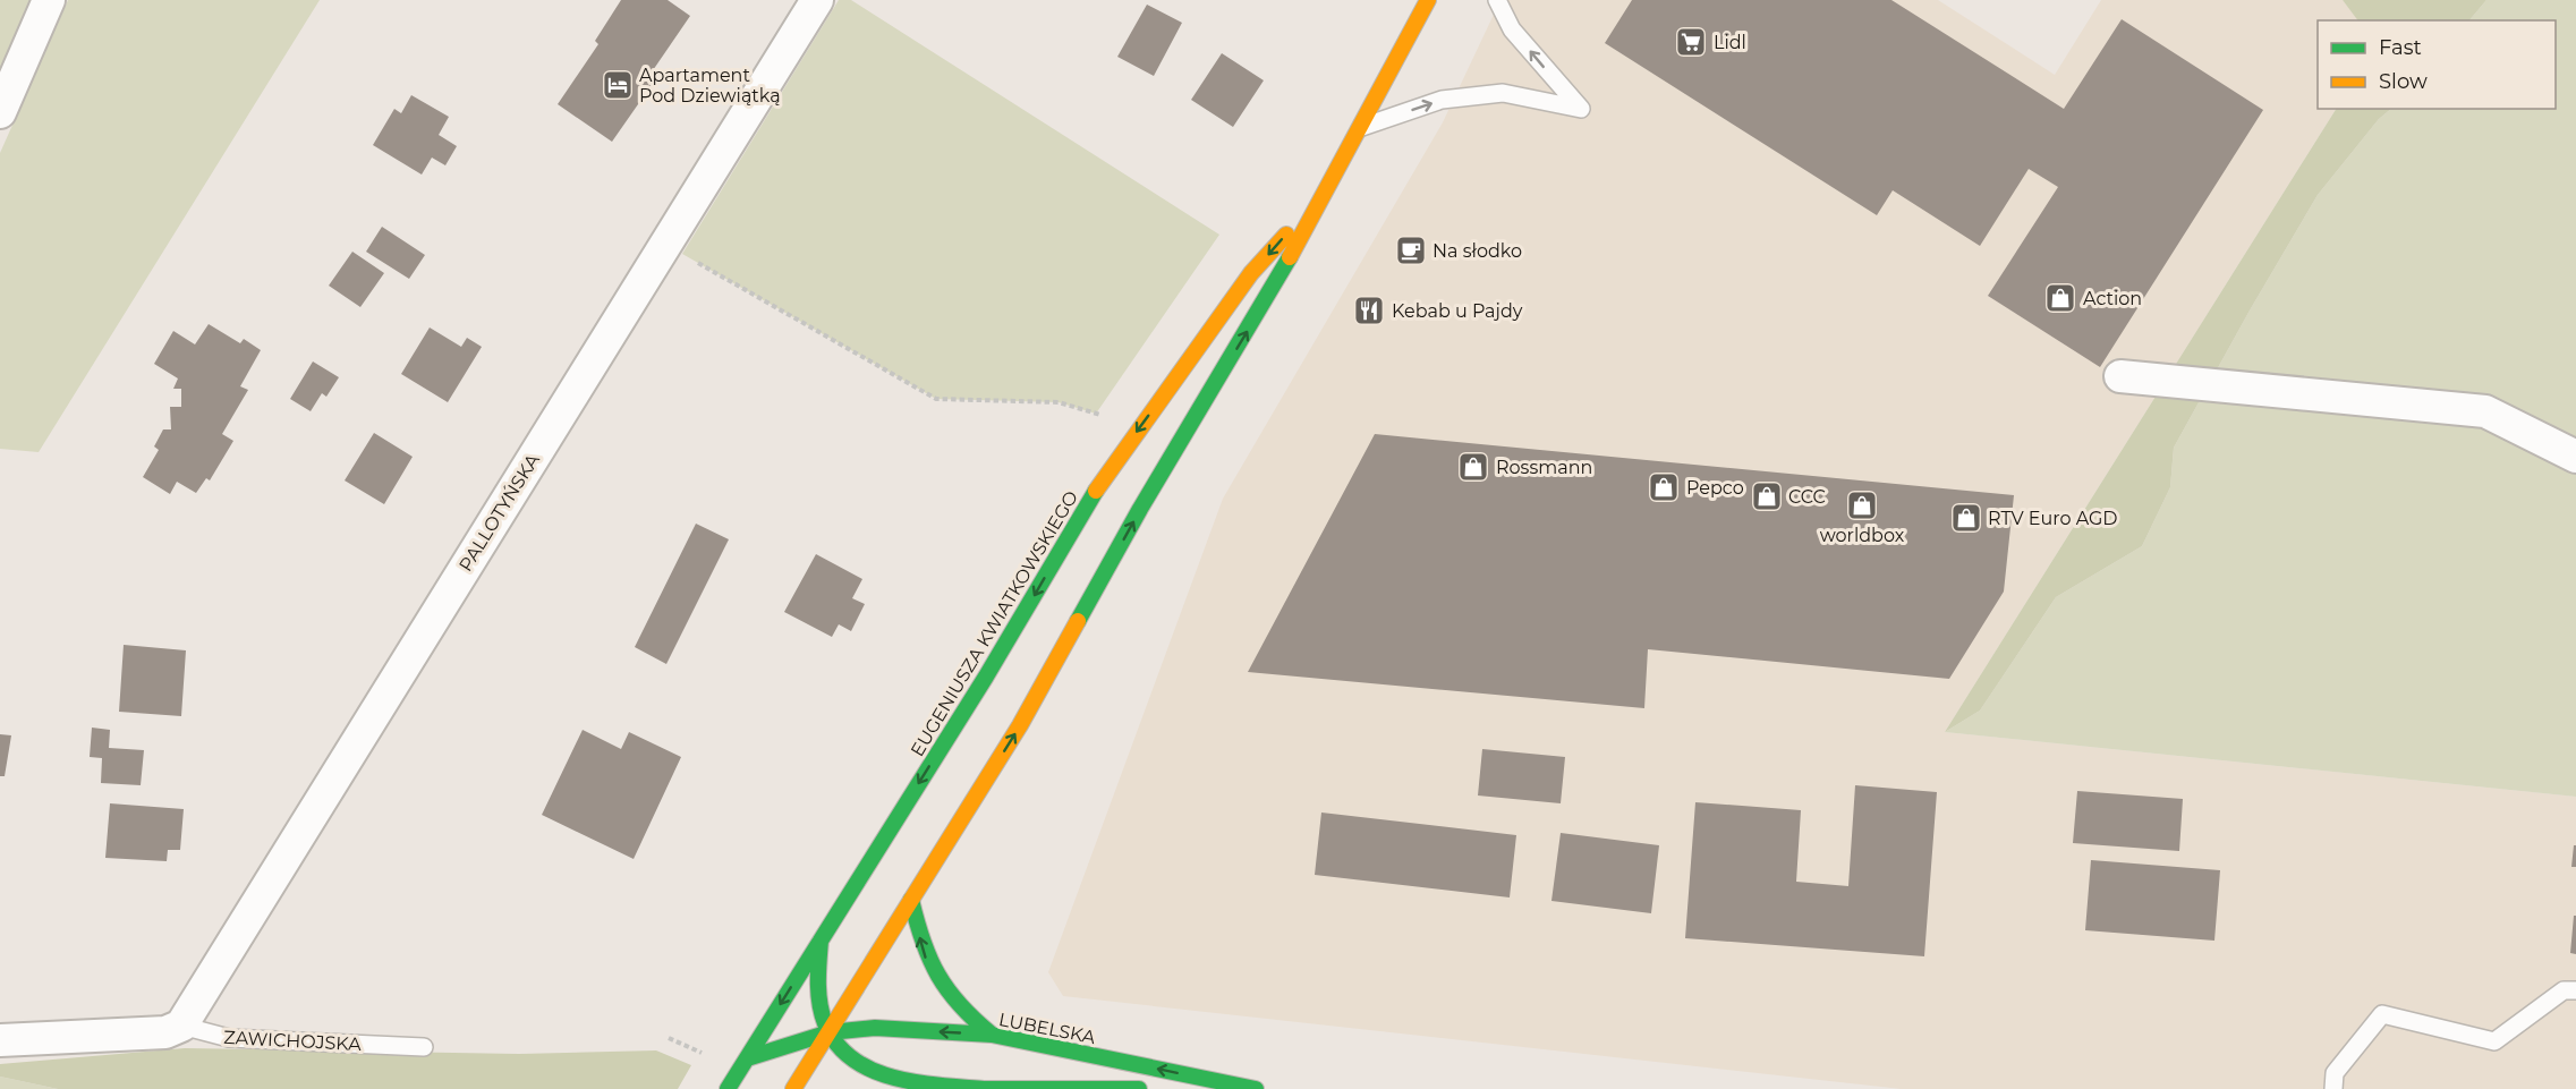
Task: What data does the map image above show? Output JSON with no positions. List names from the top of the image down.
{
  "streets": {
    "main road": ["EUGENIUSZA KWIATKOWSKIEGO", "LUBELSKA"],
    "street": ["PALLOTYŃSKA", "ZAWICHOJSKA"]
  },
  "crossings": [
    ["PALLOTYŃSKA", "ZAWICHOJSKA"],
    ["EUGENIUSZA KWIATKOWSKIEGO", "LUBELSKA"]
  ],
  "places": {
    "supermarket": ["Lidl"],
    "hotel": ["Apartament Pod Dziewiątką"],
    "cafe": ["Na słodko"],
    "shop": [
      "Action",
      "Rossmann",
      "Pepco",
      "CCC",
      "worldbox",
      "RTV Euro AGD"
    ],
    "restaurant": ["Kebab u Pajdy"]
  },
  "legend": ["Fast", "Slow"]
}
